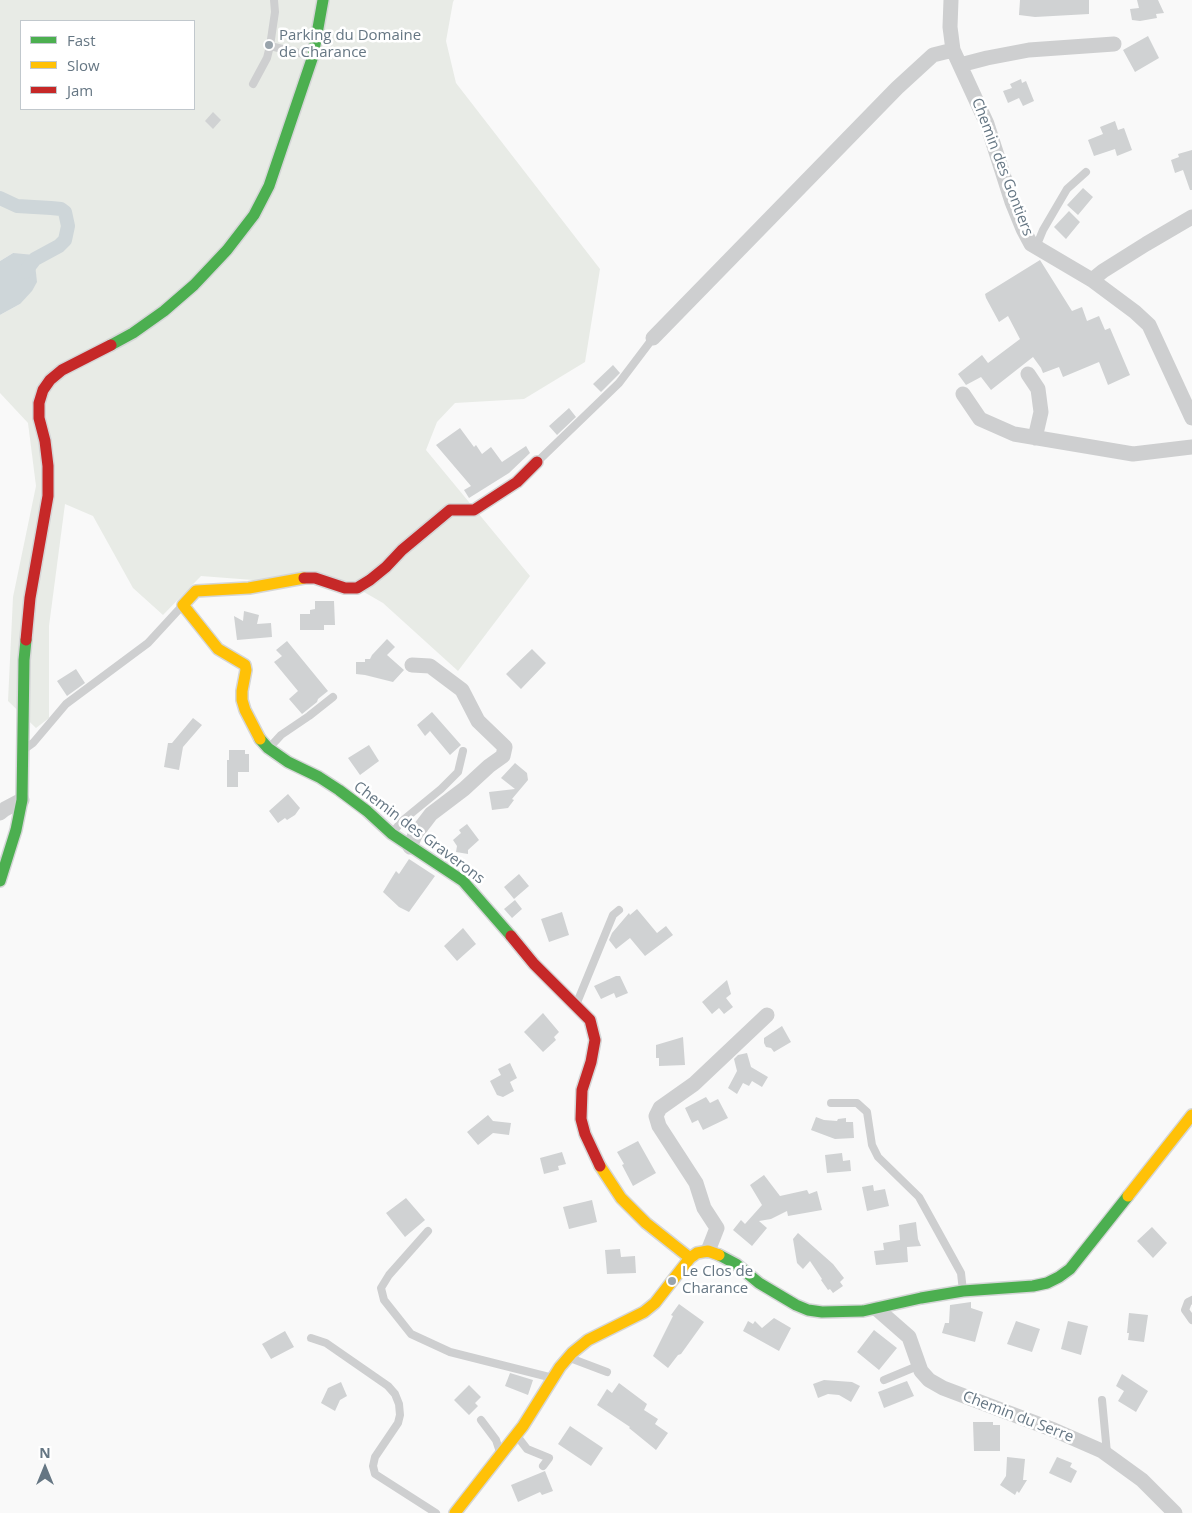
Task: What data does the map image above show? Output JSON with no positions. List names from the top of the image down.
{
  "streets": {
    "street": ["Chemin des Gontiers", "Chemin des Graverons", "Chemin du Serre"]
  },
  "places": ["Parking du Domaine de Charance", "Le Clos de Charance"],
  "legend": ["Fast", "Slow", "Jam"],
  "north": "top"
}
